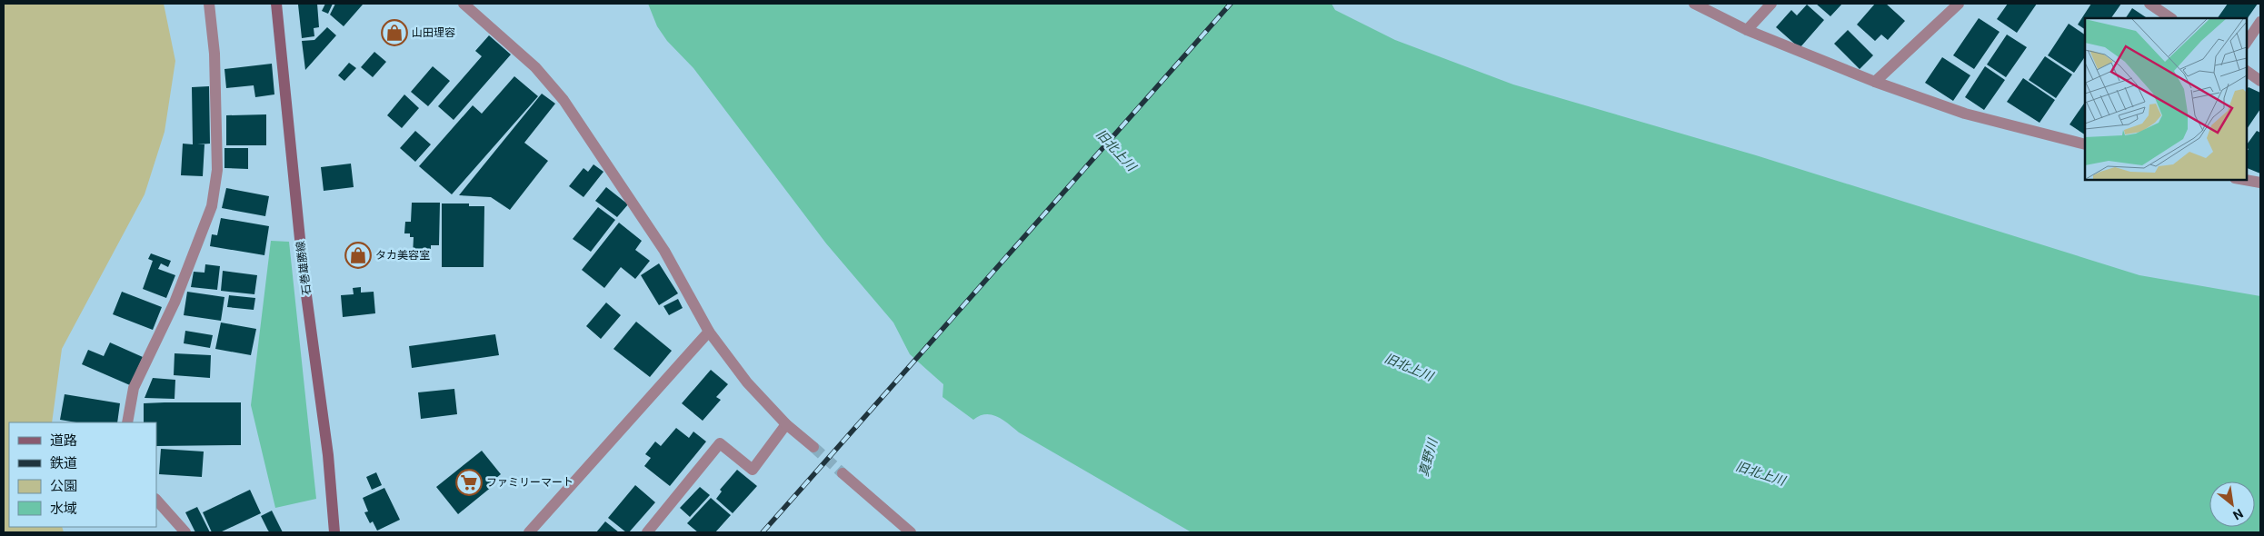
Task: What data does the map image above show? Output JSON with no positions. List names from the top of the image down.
{
  "streets": {
    "main road": ["石巻雄勝線"]
  },
  "water": ["旧北上川", "真野川"],
  "places": {
    "shop": ["山田理容", "タカ美容室"],
    "supermarket": ["ファミリーマート"]
  },
  "legend": [
    "道路",
    "鉄道",
    "公園",
    "水域"
  ],
  "north": "bottom right"
}
